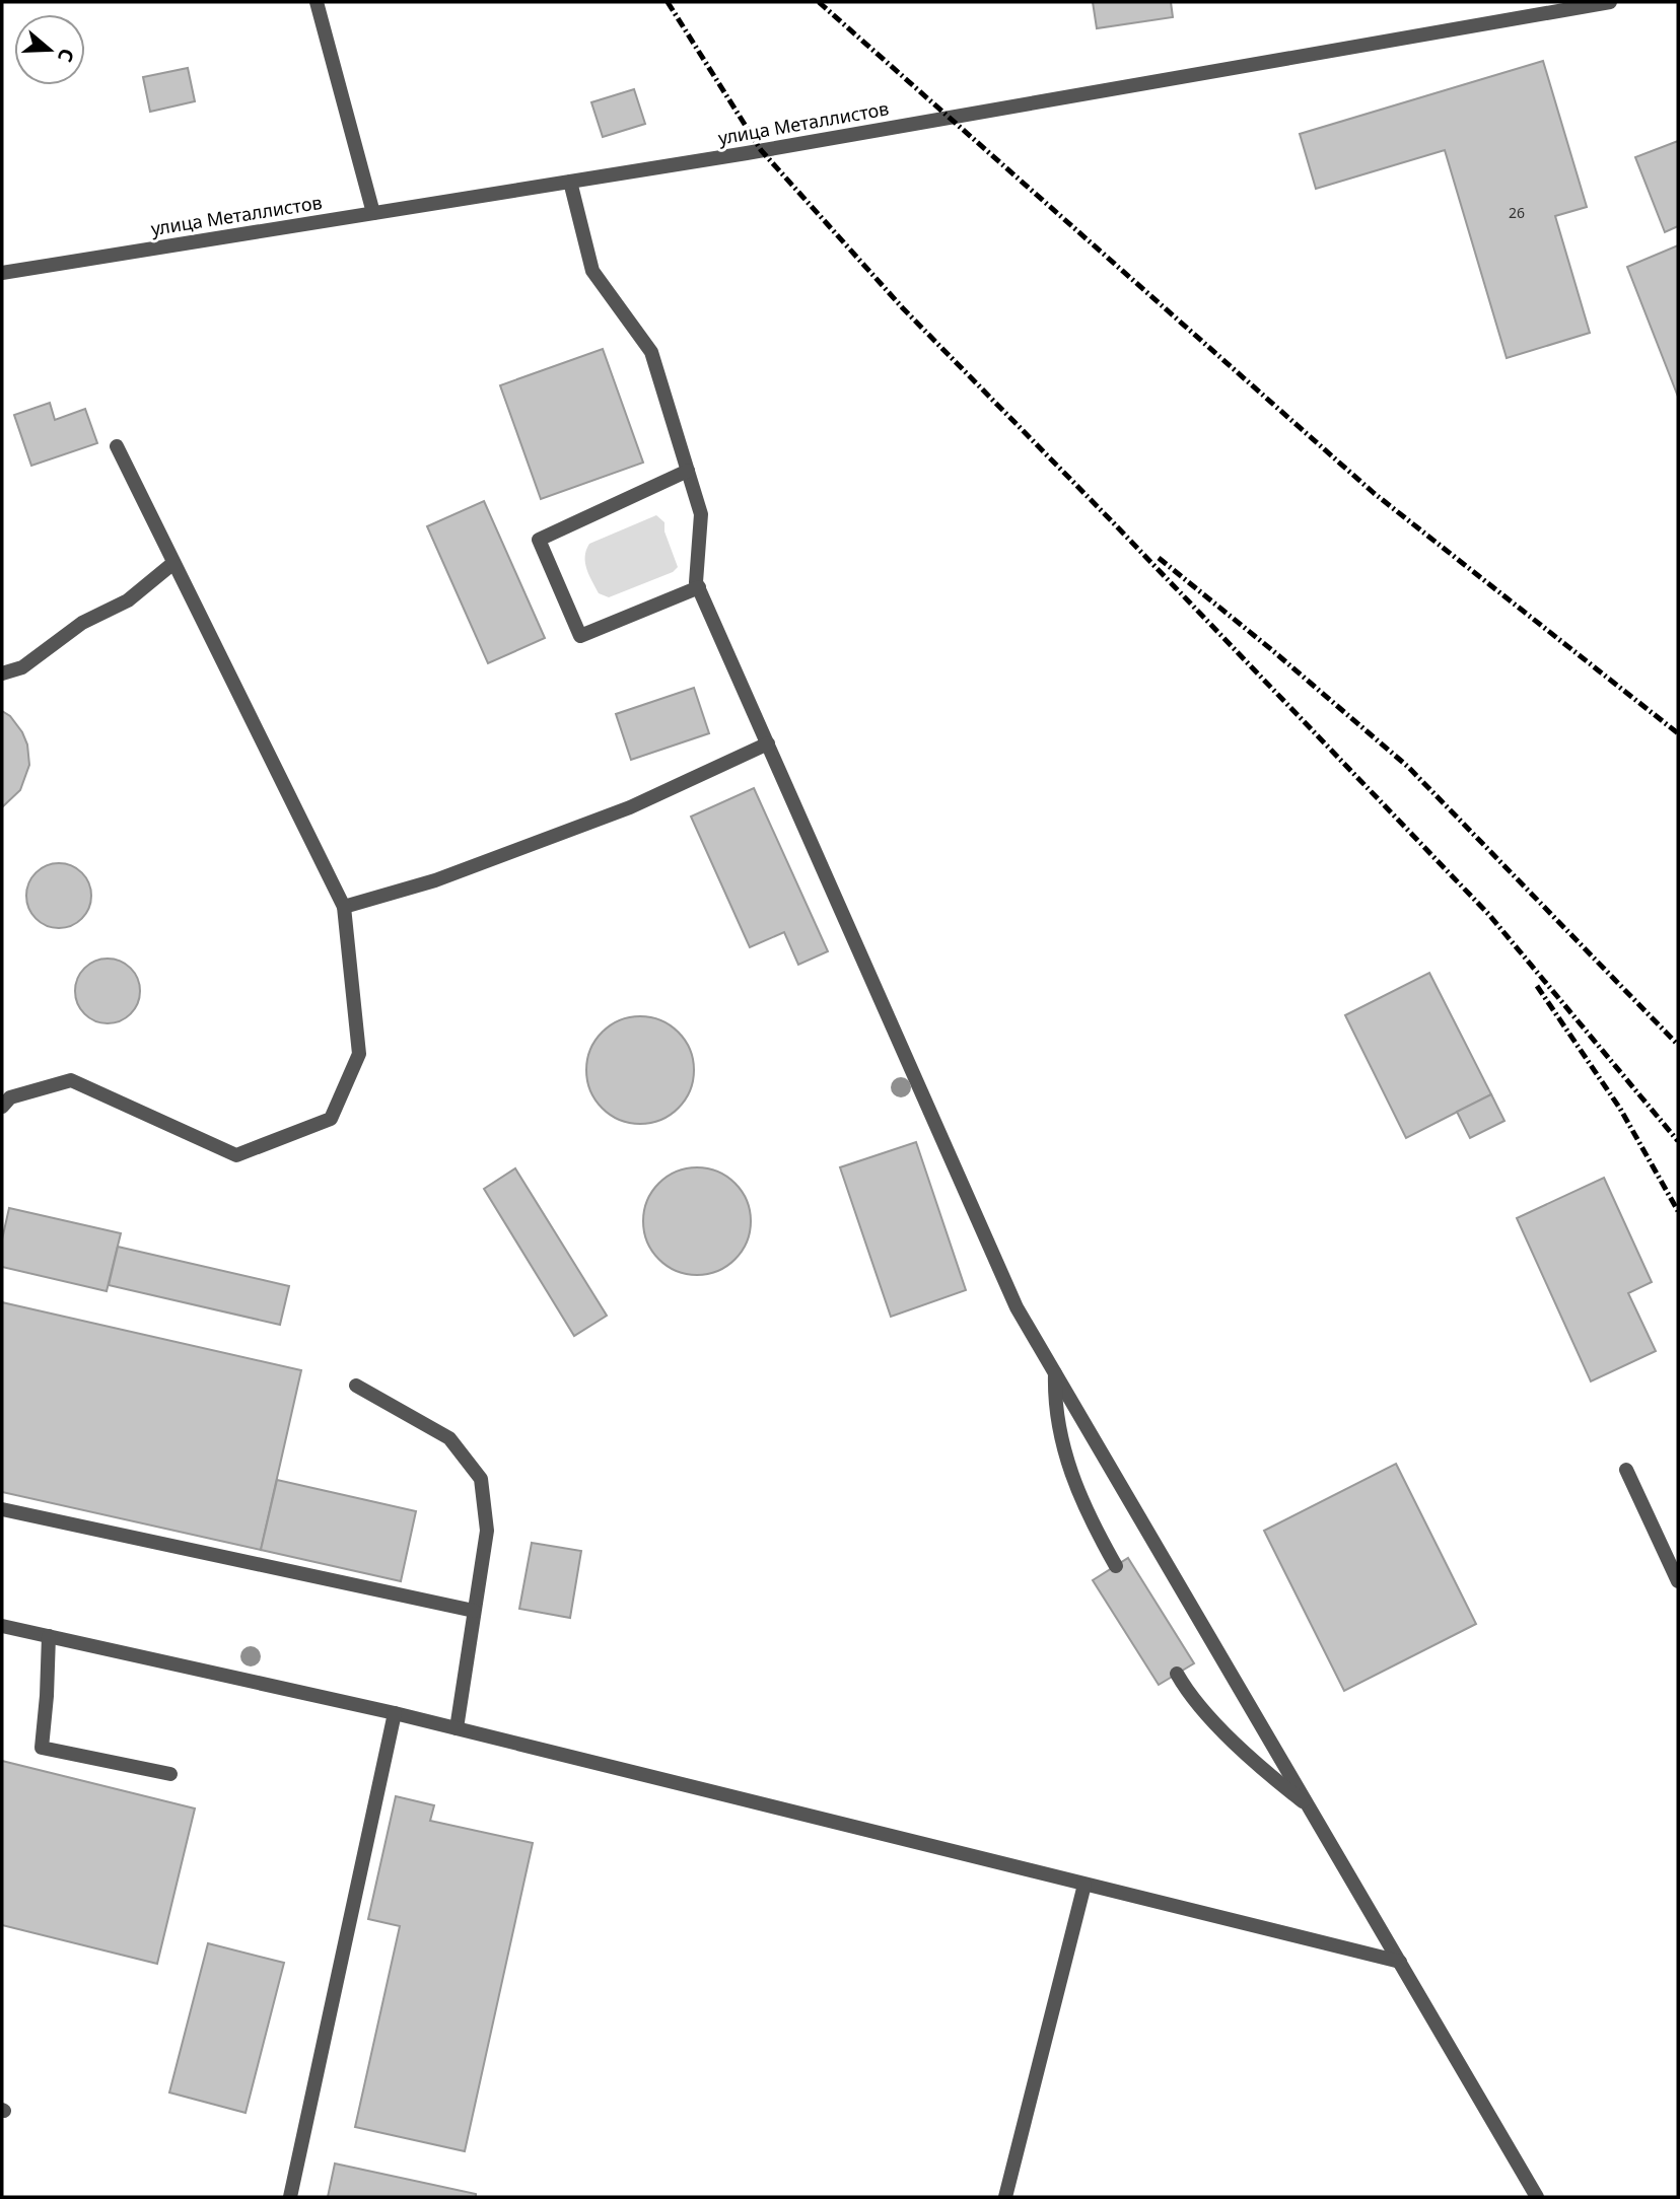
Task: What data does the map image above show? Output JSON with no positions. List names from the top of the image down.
{
  "streets": {
    "street": ["улица Металлистов"]
  },
  "house_numbers": ["26"],
  "north": "right"
}
